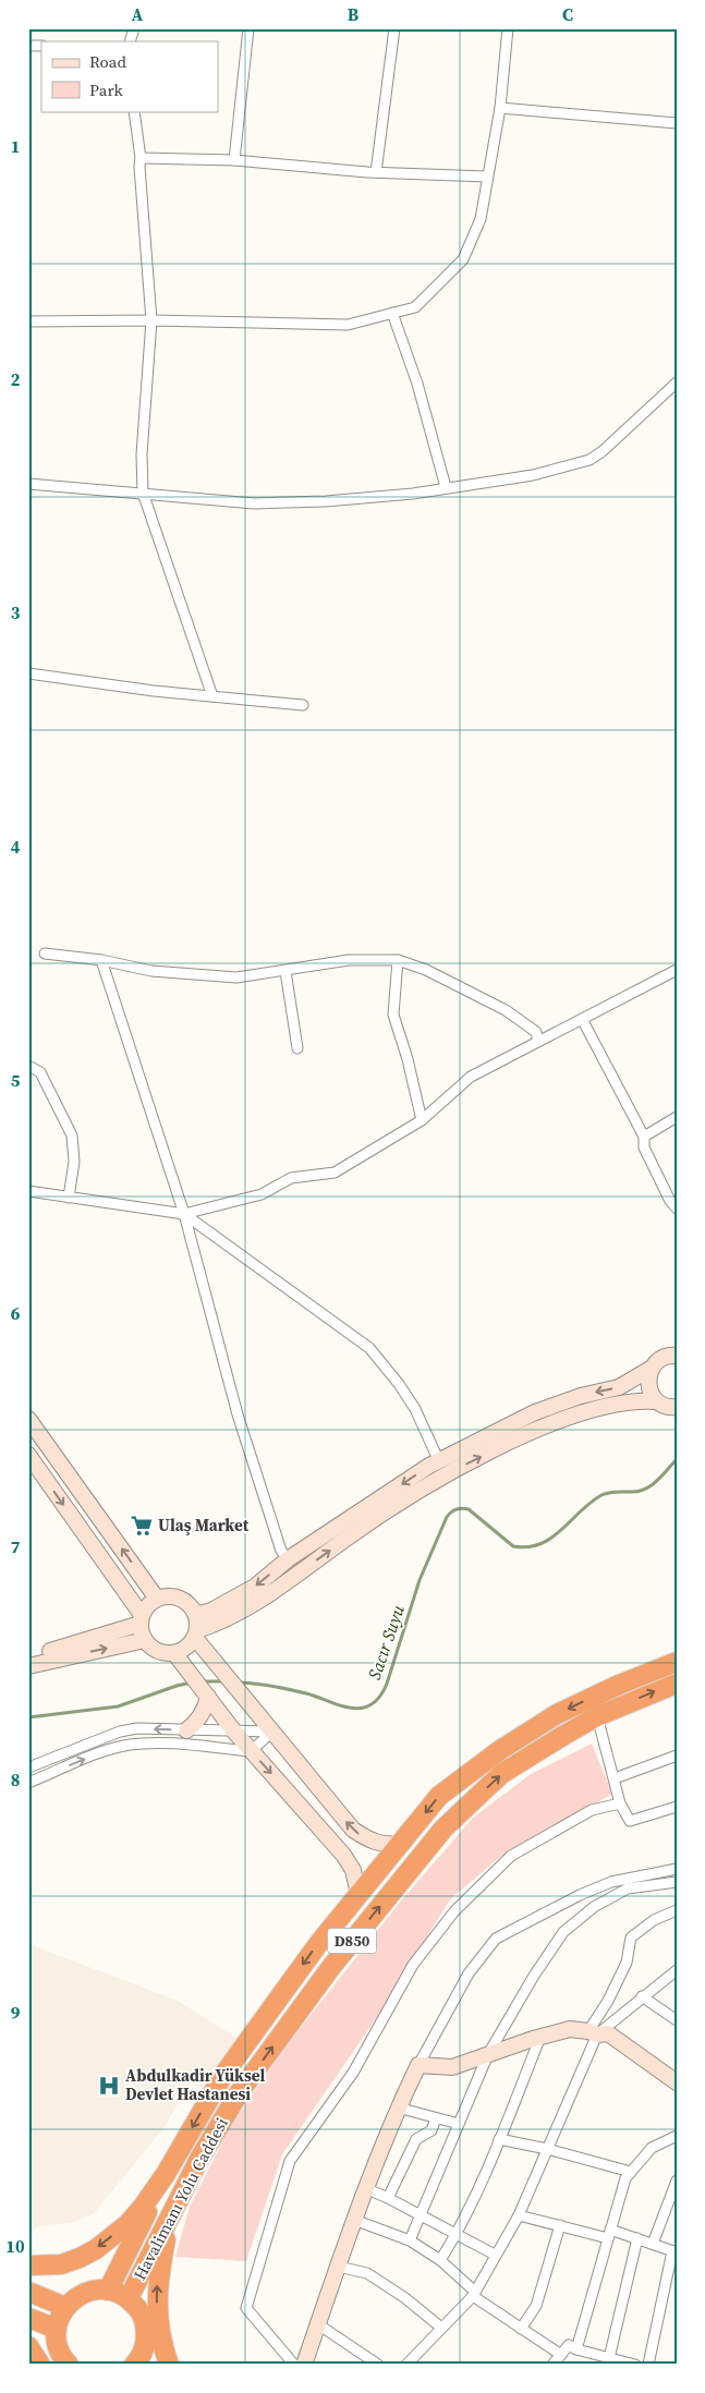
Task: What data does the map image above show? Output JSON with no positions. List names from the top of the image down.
{
  "streets": {
    "highway": ["D850", "Havalimanı Yolu Caddesi"]
  },
  "crossings": [
    ["D850", "Havalimanı Yolu Caddesi"]
  ],
  "water": ["Sacır Suyu"],
  "places": {
    "supermarket": ["Ulaş Market"],
    "hospital": ["Abdulkadir Yüksel Devlet Hastanesi"]
  },
  "legend": ["Road", "Park"],
  "grid": {
    "columns": ["A", "B", "C"],
    "rows": [
      "1",
      "2",
      "3",
      "4",
      "5",
      "6",
      "7",
      "8",
      "9",
      "10"
    ]
  }
}
